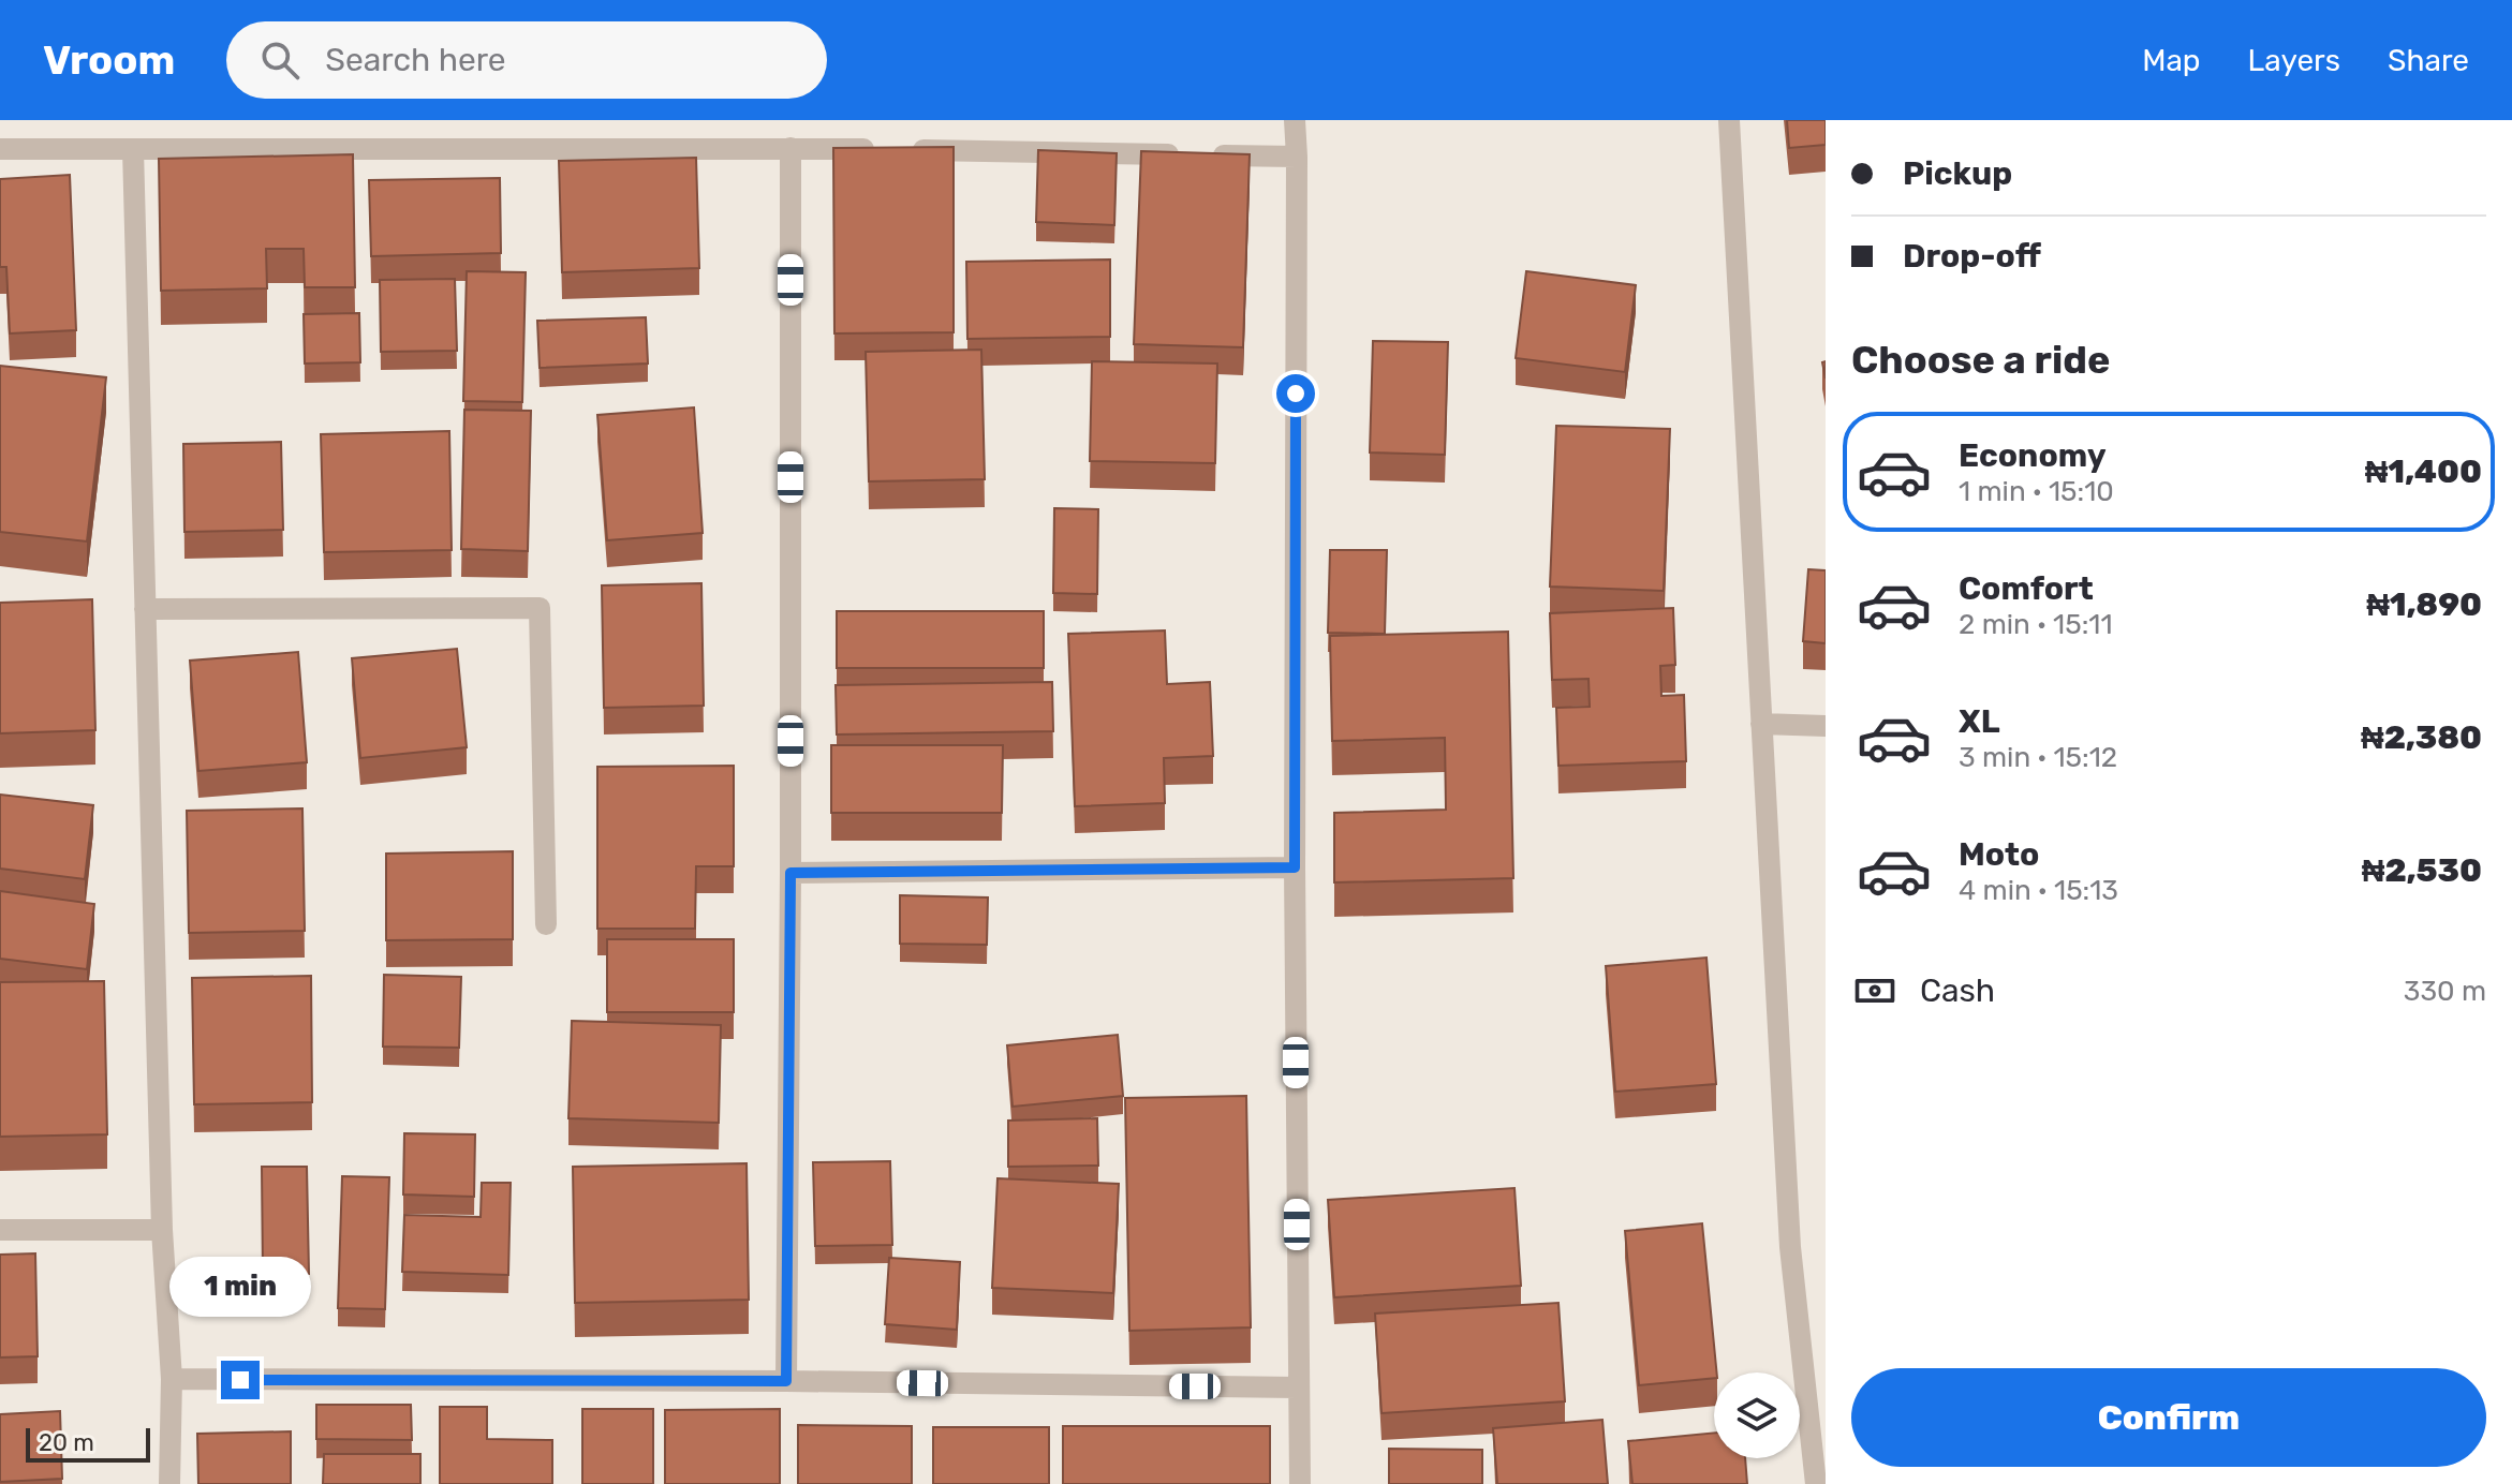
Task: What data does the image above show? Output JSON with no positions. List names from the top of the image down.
{
  "scale_bar": "20 m",
  "page": {
    "header": "Vroom",
    "search": "Search here",
    "nav": ["Map", "Layers", "Share"],
    "banner": ["Pickup", "Drop-off"],
    "heading": "Choose a ride",
    "list": [
      {
        "name": "Economy",
        "note": "1 min · 15:10",
        "value": "₦1,400"
      },
      {
        "name": "Comfort",
        "note": "2 min · 15:11",
        "value": "₦1,890"
      },
      {
        "name": "XL",
        "note": "3 min · 15:12",
        "value": "₦2,380"
      },
      {
        "name": "Moto",
        "note": "4 min · 15:13",
        "value": "₦2,530"
      }
    ],
    "pay": ["Cash", "330 m"],
    "bubble": "1 min",
    "buttons": "Confirm",
    "scale": "20 m"
  }
}
